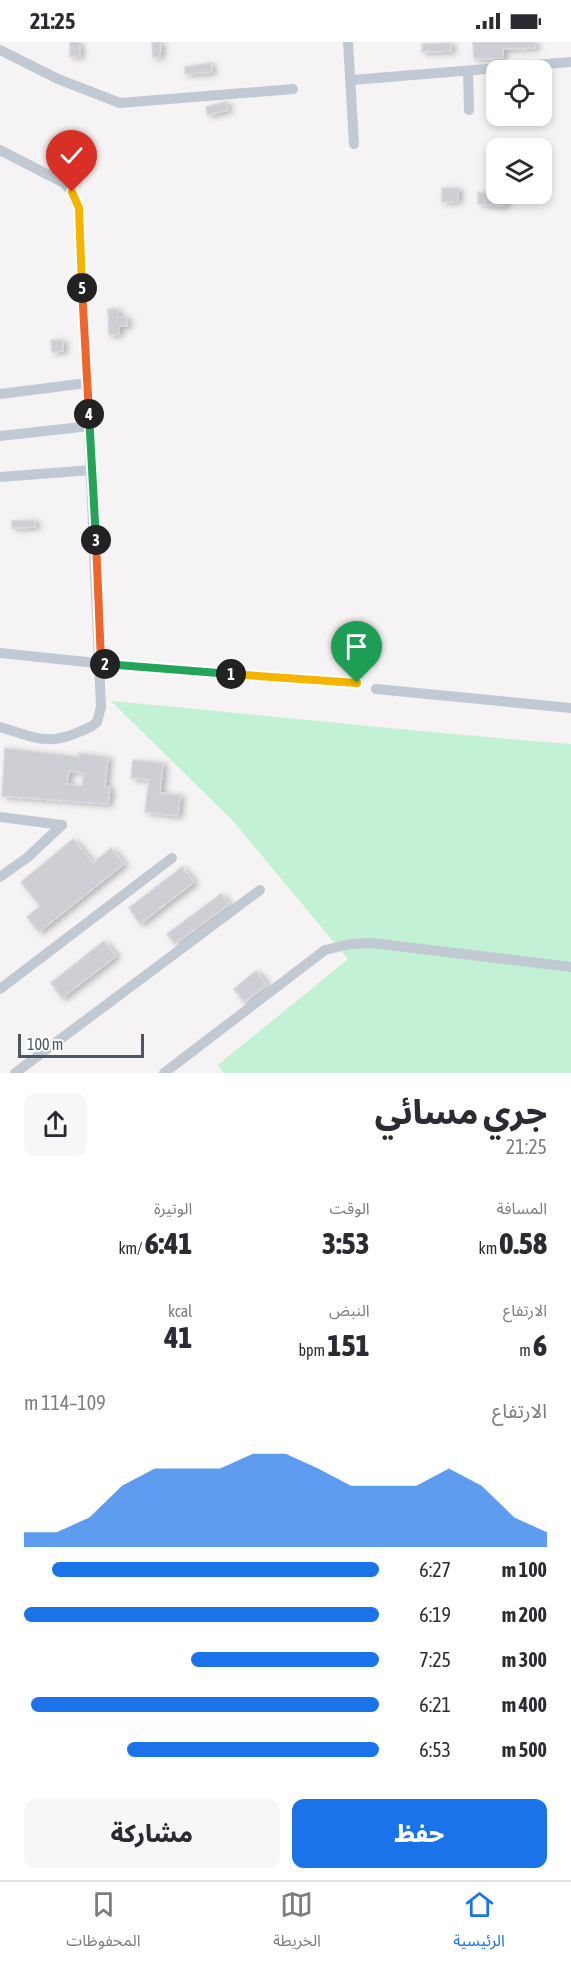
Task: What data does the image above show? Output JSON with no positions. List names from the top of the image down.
{
  "scale_bar": "100 m",
  "page": {
    "status": "21:25",
    "pins": [
      "5",
      "4",
      "3",
      "2",
      "1"
    ],
    "scale": "100 m",
    "heading": ["جري مسائي", "21:25"],
    "stats": [
      ["المسافة", "0.58 km"],
      ["الوقت", "3:53"],
      ["الوتيرة", "6:41 /km"],
      ["الارتفاع", "6 m"],
      ["النبض", "151 bpm"],
      ["kcal", "41"]
    ],
    "chart": ["الارتفاع", "109–114 m"],
    "list": [
      {
        "name": "100 m",
        "note": "6:27"
      },
      {
        "name": "200 m",
        "note": "6:19"
      },
      {
        "name": "300 m",
        "note": "7:25"
      },
      {
        "name": "400 m",
        "note": "6:21"
      },
      {
        "name": "500 m",
        "note": "6:53"
      }
    ],
    "buttons": ["حفظ", "مشاركة"],
    "tabs": ["الرئيسية", "الخريطة", "المحفوظات"]
  }
}
